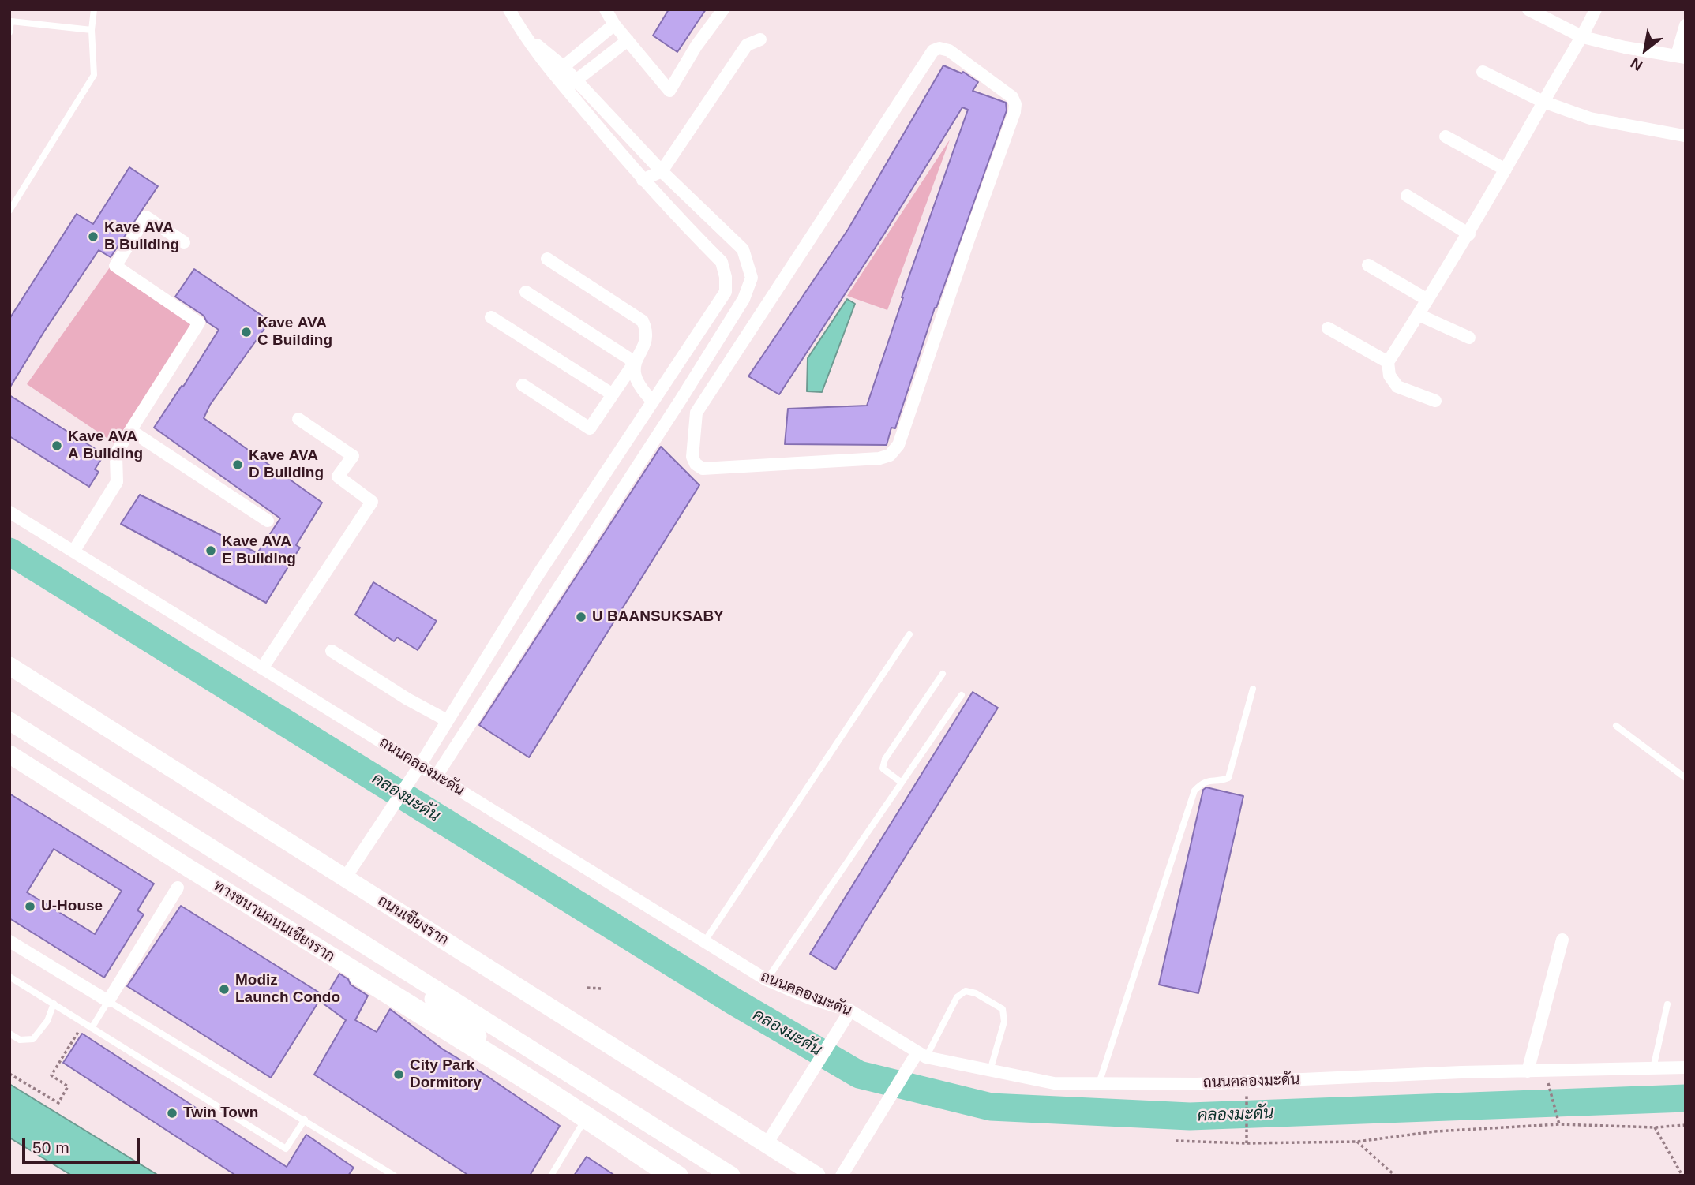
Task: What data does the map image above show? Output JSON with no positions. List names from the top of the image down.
{
  "streets": {
    "main road": ["ถนนเชียงราก", "ทางขนานถนนเชียงราก"],
    "street": ["ถนนคลองมะดัน"]
  },
  "water": ["คลองมะดัน"],
  "places": [
    "Kave AVA B Building",
    "Kave AVA C Building",
    "Kave AVA A Building",
    "Kave AVA D Building",
    "Kave AVA E Building",
    "U BAANSUKSABY",
    "U-House",
    "Modiz Launch Condo",
    "City Park Dormitory",
    "Twin Town"
  ],
  "scale_bar": "50 m",
  "north": "bottom left"
}
